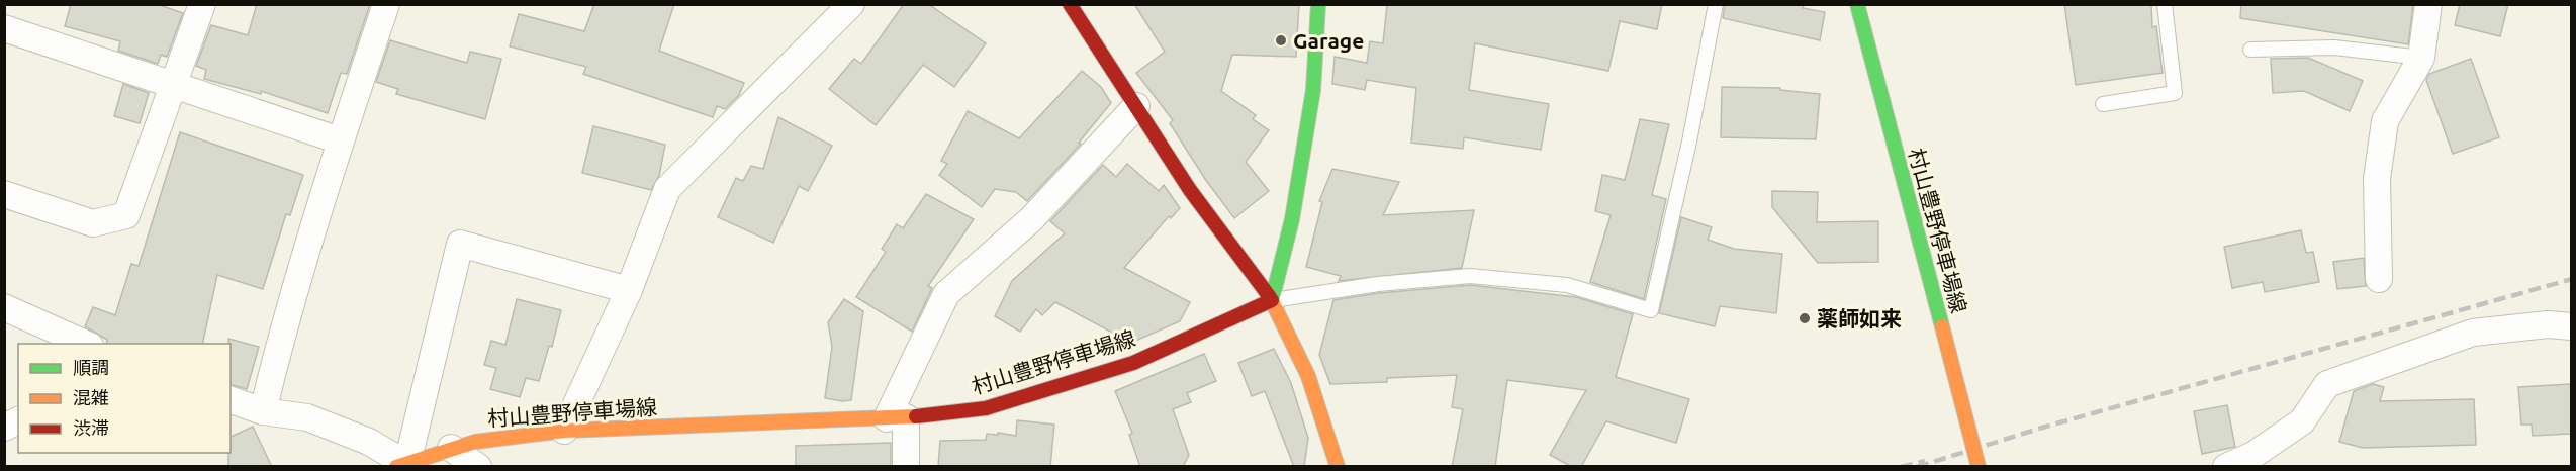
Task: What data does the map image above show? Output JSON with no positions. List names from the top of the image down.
{
  "streets": {
    "main road": ["村山豊野停車場線"]
  },
  "places": ["Garage", "薬師如来"],
  "legend": ["順調", "混雑", "渋滞"]
}
